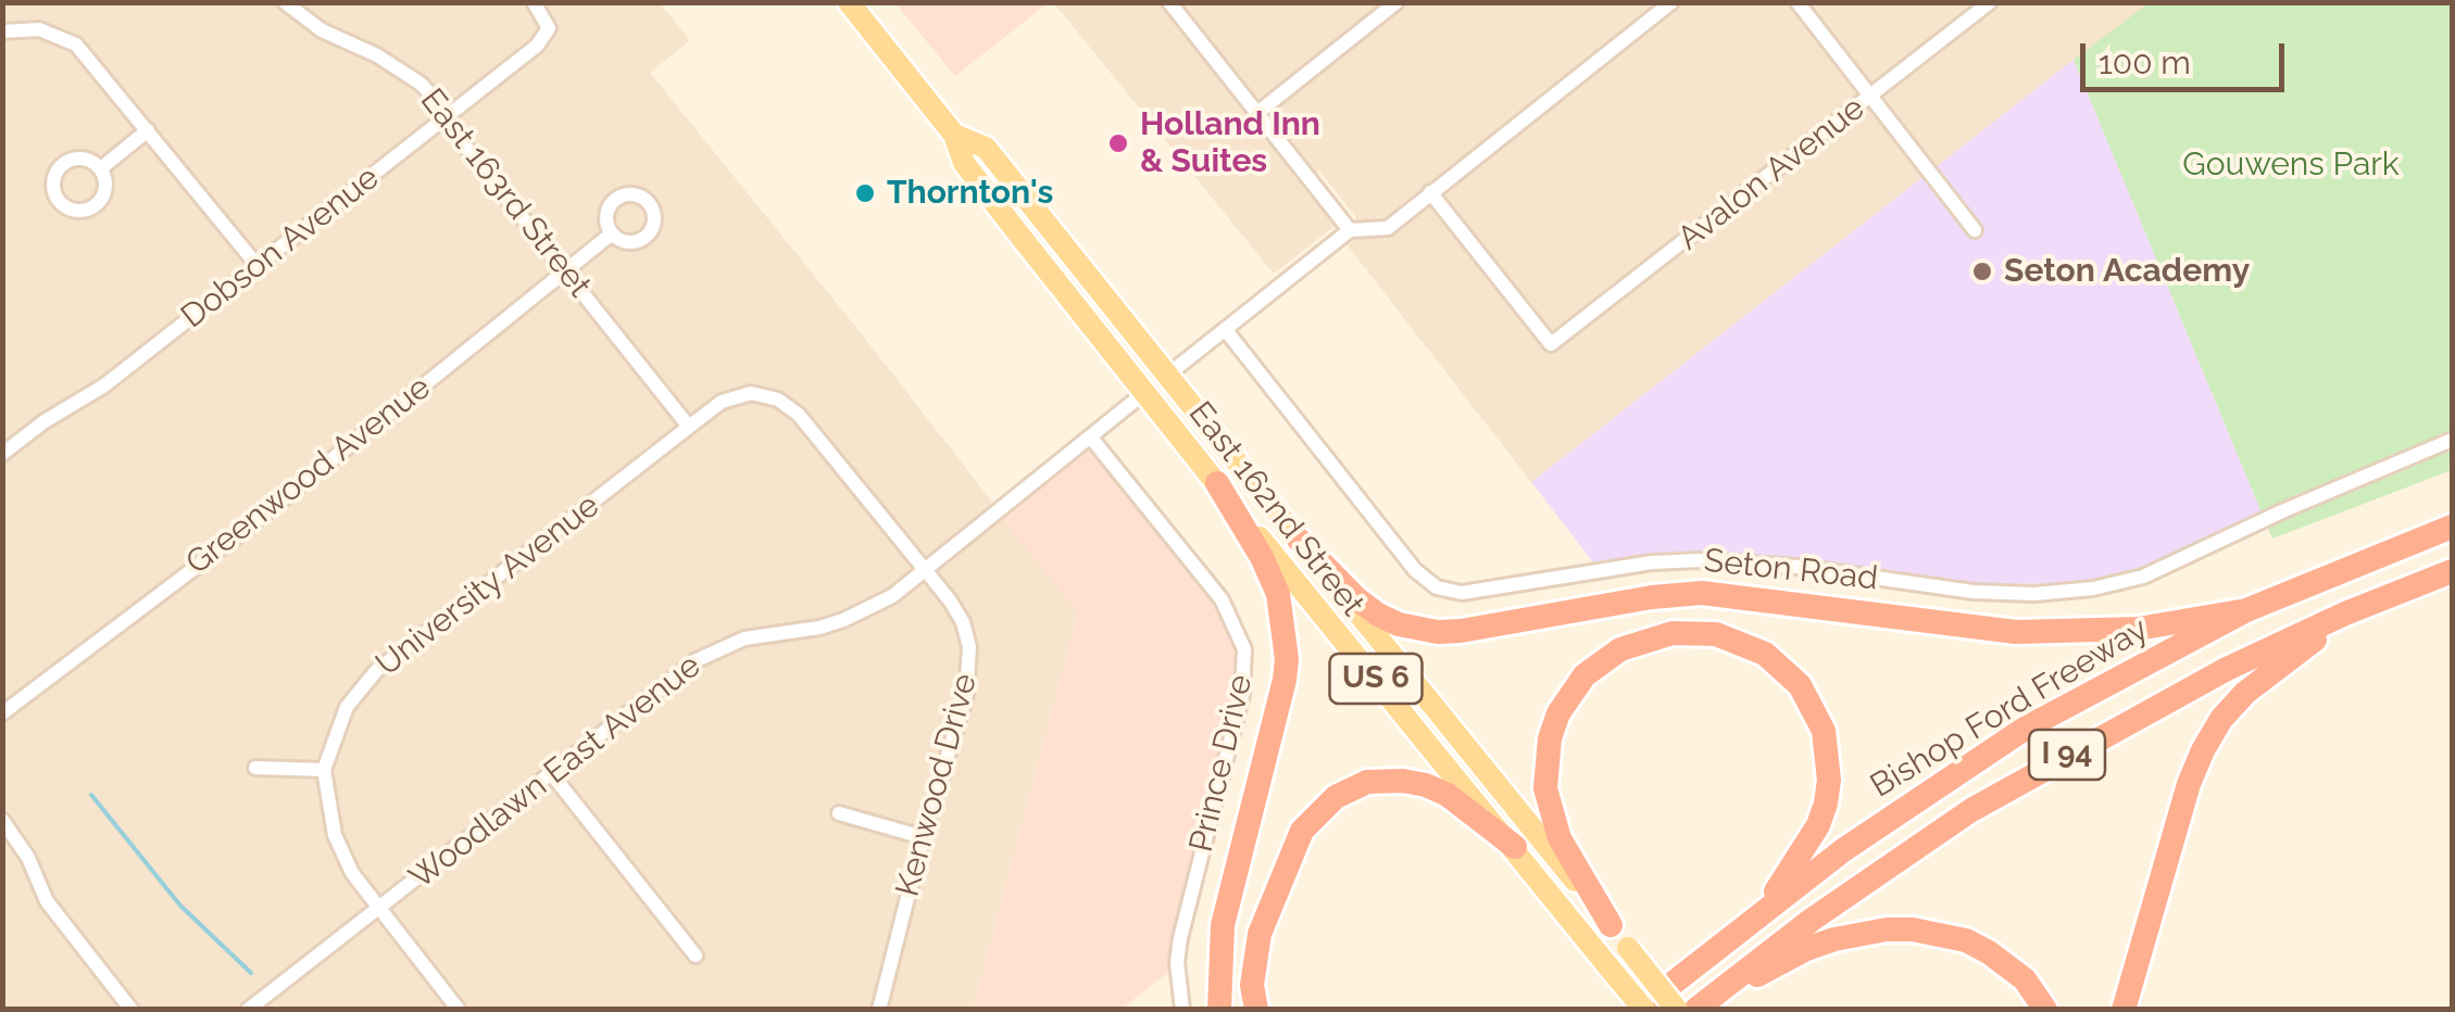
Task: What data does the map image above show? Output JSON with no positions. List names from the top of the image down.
{
  "streets": {
    "highway": ["Bishop Ford Freeway", "I 94"],
    "main road": ["East 162nd Street", "US 6"],
    "street": [
      "Avalon Avenue",
      "East 163rd Street",
      "Dobson Avenue",
      "Greenwood Avenue",
      "Seton Road",
      "University Avenue",
      "Prince Drive",
      "Woodlawn East Avenue",
      "Kenwood Drive"
    ]
  },
  "crossings": [
    ["East 163rd Street", "Dobson Avenue"],
    ["East 163rd Street", "Greenwood Avenue"],
    ["East 163rd Street", "University Avenue"],
    ["East 162nd Street", "Bishop Ford Freeway"],
    ["East 162nd Street", "Woodlawn East Avenue"],
    ["University Avenue", "Woodlawn East Avenue"],
    ["University Avenue", "Kenwood Drive"],
    ["Prince Drive", "Woodlawn East Avenue"],
    ["Woodlawn East Avenue", "Kenwood Drive"]
  ],
  "parks": ["Gouwens Park"],
  "places": ["Holland Inn & Suites", "Thornton's", "Seton Academy"],
  "scale_bar": "100 m"
}
